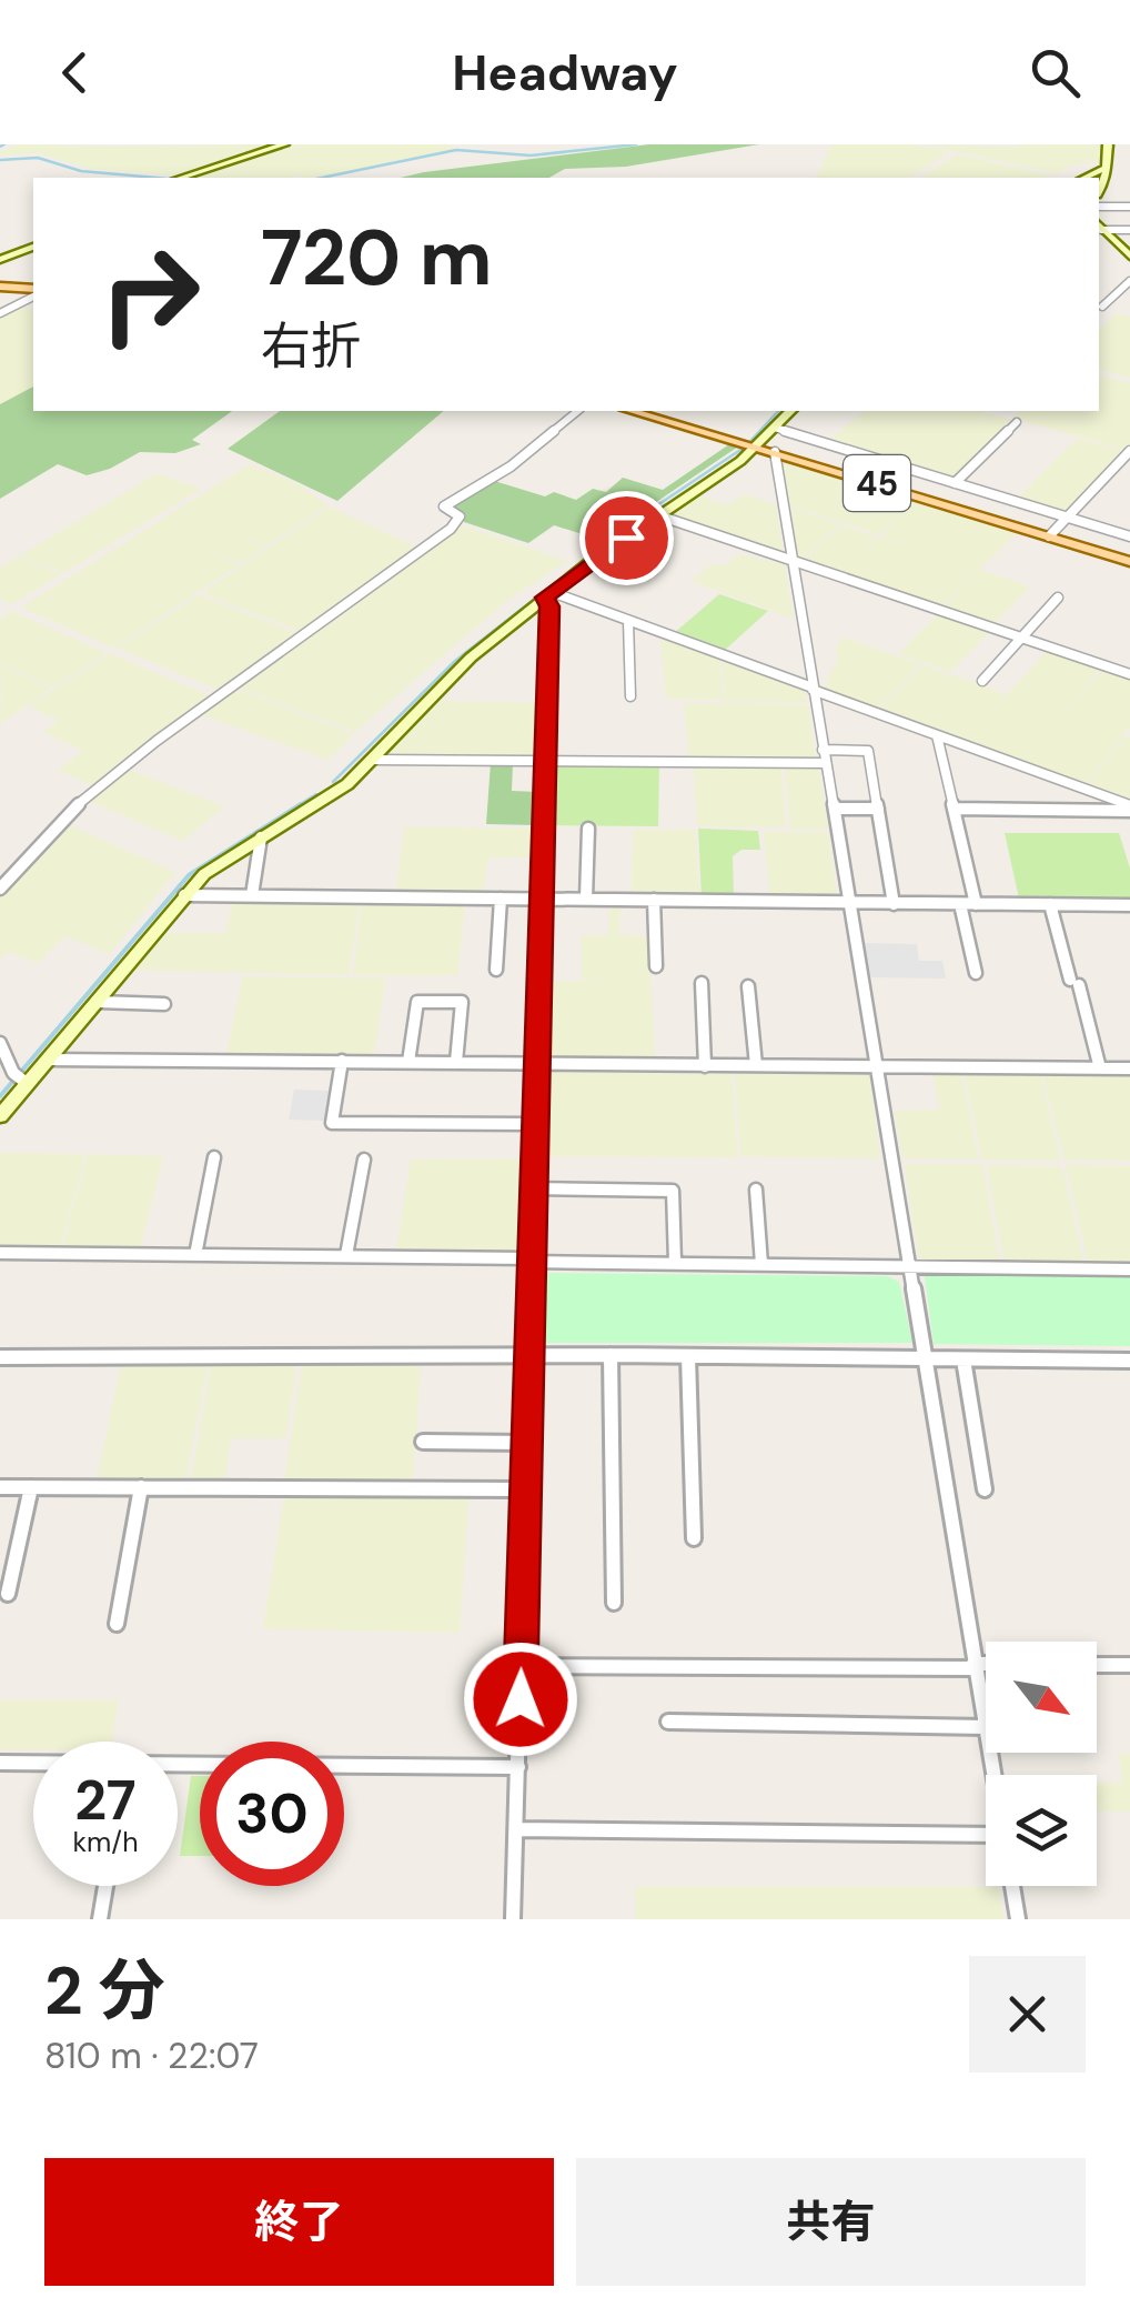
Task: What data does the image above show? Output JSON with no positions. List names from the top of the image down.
{
  "streets": {
    "main road": ["45"]
  },
  "north": "bottom right",
  "page": {
    "header": "Headway",
    "turn": ["720 m", "右折"],
    "speed": "27 km/h",
    "limit": "30",
    "heading": ["2 分", "810 m · 22:07"],
    "buttons": ["終了", "共有"]
  }
}
